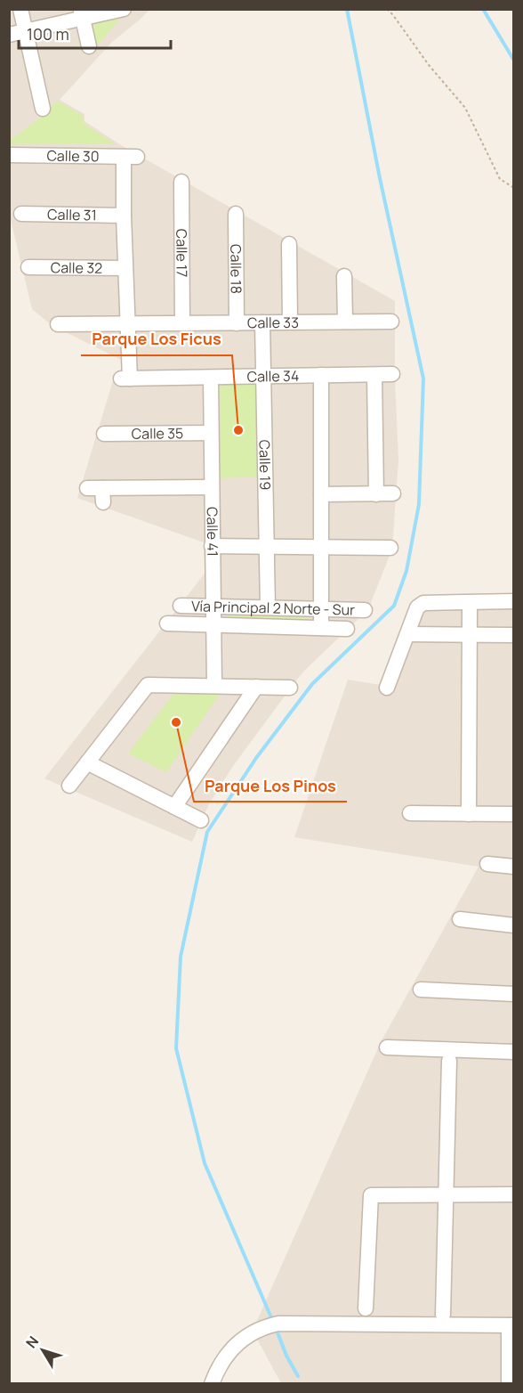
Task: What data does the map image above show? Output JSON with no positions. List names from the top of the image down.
{
  "streets": {
    "street": [
      "Calle 30",
      "Calle 31",
      "Calle 17",
      "Calle 32",
      "Calle 18",
      "Calle 33",
      "Calle 34",
      "Calle 35",
      "Calle 19",
      "Calle 41",
      "Vía Principal 2 Norte - Sur"
    ]
  },
  "crossings": [
    ["Calle 30", "Calle 31"],
    ["Calle 17", "Calle 33"],
    ["Calle 18", "Calle 33"],
    ["Calle 33", "Calle 34"],
    ["Calle 33", "Calle 19"],
    ["Calle 34", "Calle 19"],
    ["Calle 34", "Calle 41"],
    ["Calle 35", "Calle 41"],
    ["Calle 19", "Vía Principal 2 Norte - Sur"],
    ["Calle 41", "Vía Principal 2 Norte - Sur"]
  ],
  "places": ["Parque Los Ficus", "Parque Los Pinos"],
  "scale_bar": "100 m",
  "north": "top left"
}
